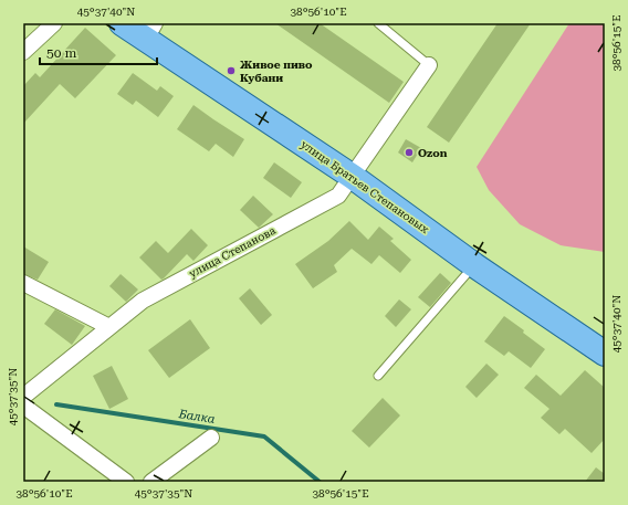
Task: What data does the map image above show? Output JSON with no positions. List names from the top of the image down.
{
  "streets": {
    "main road": ["улица Братьев Степановых"],
    "street": ["улица Степанова"]
  },
  "crossings": [
    ["улица Братьев Степановых", "улица Степанова"]
  ],
  "water": ["Балка"],
  "places": ["Живое пиво Кубани", "Ozon"],
  "scale_bar": "50 m",
  "coordinates": [
    "45°37'40\"N",
    "38°56'10\"E",
    "38°56'15\"E",
    "45°37'35\"N"
  ]
}
